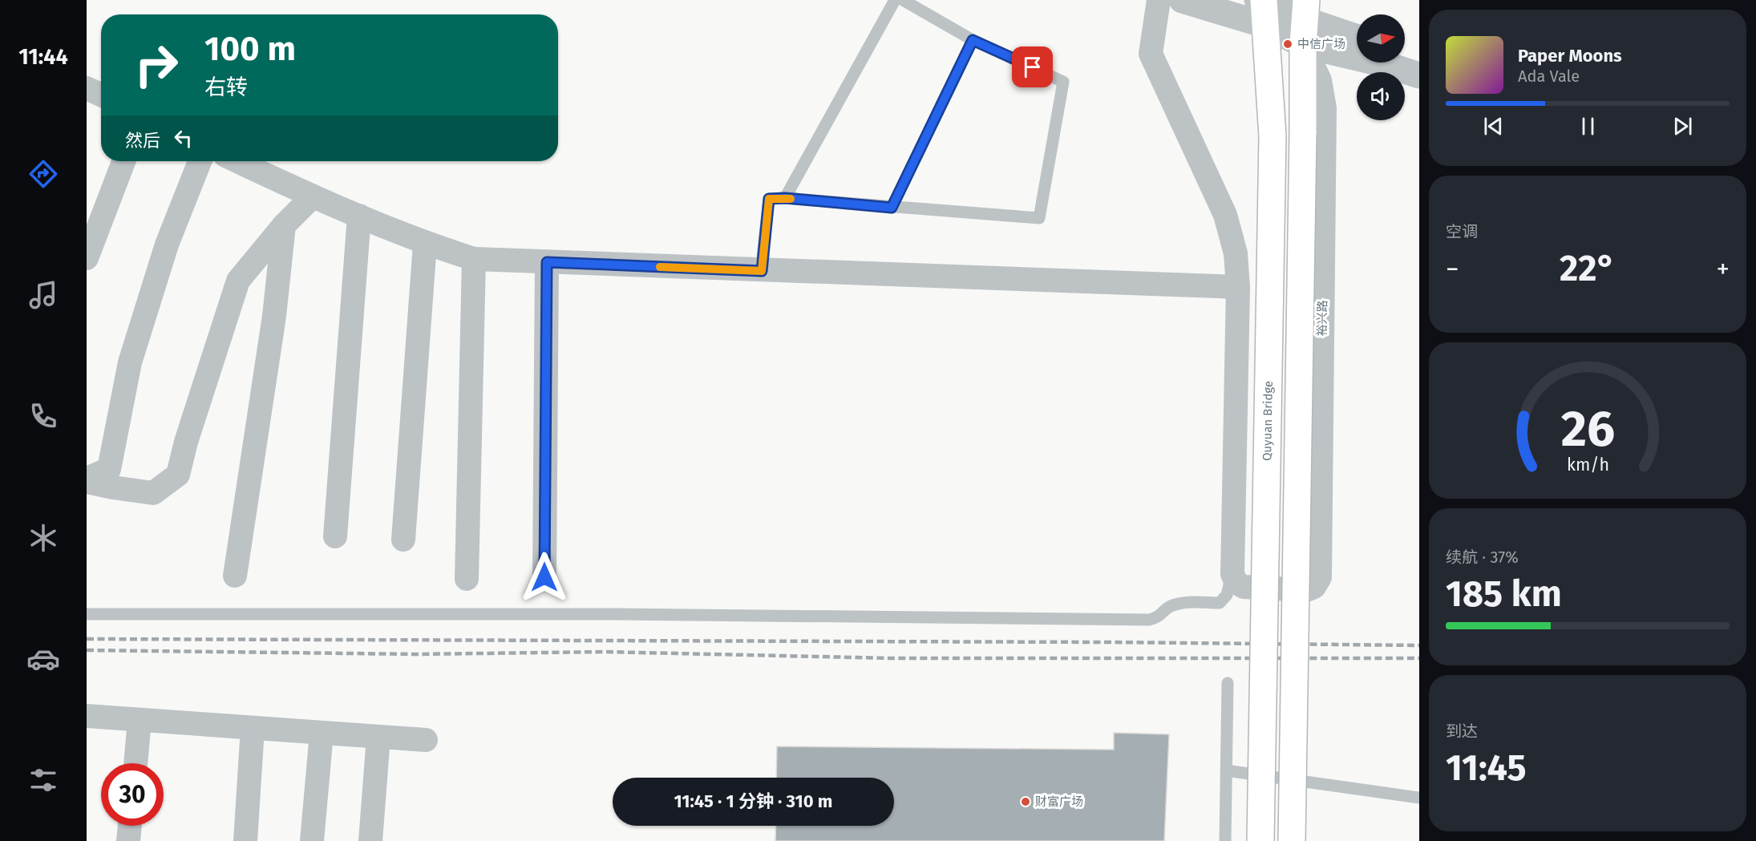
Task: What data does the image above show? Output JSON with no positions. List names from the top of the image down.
{
  "streets": {
    "main road": ["Quyuan Bridge"],
    "street": ["裕兴路"]
  },
  "places": ["中信广场", "财富广场"],
  "north": "right",
  "page": {
    "tabs": "11:44",
    "turn": ["100 m", "右转"],
    "song": ["Paper Moons", "Ada Vale"],
    "then": "然后",
    "tile": [
      "空调",
      ["续航 · 37%", "185 km"],
      ["到达", "11:45"]
    ],
    "heat": ["−", "22°", "+"],
    "limit": "30",
    "trip": "11:45 · 1 分钟 · 310 m",
    "gauge": ["26", "km/h"]
  }
}
